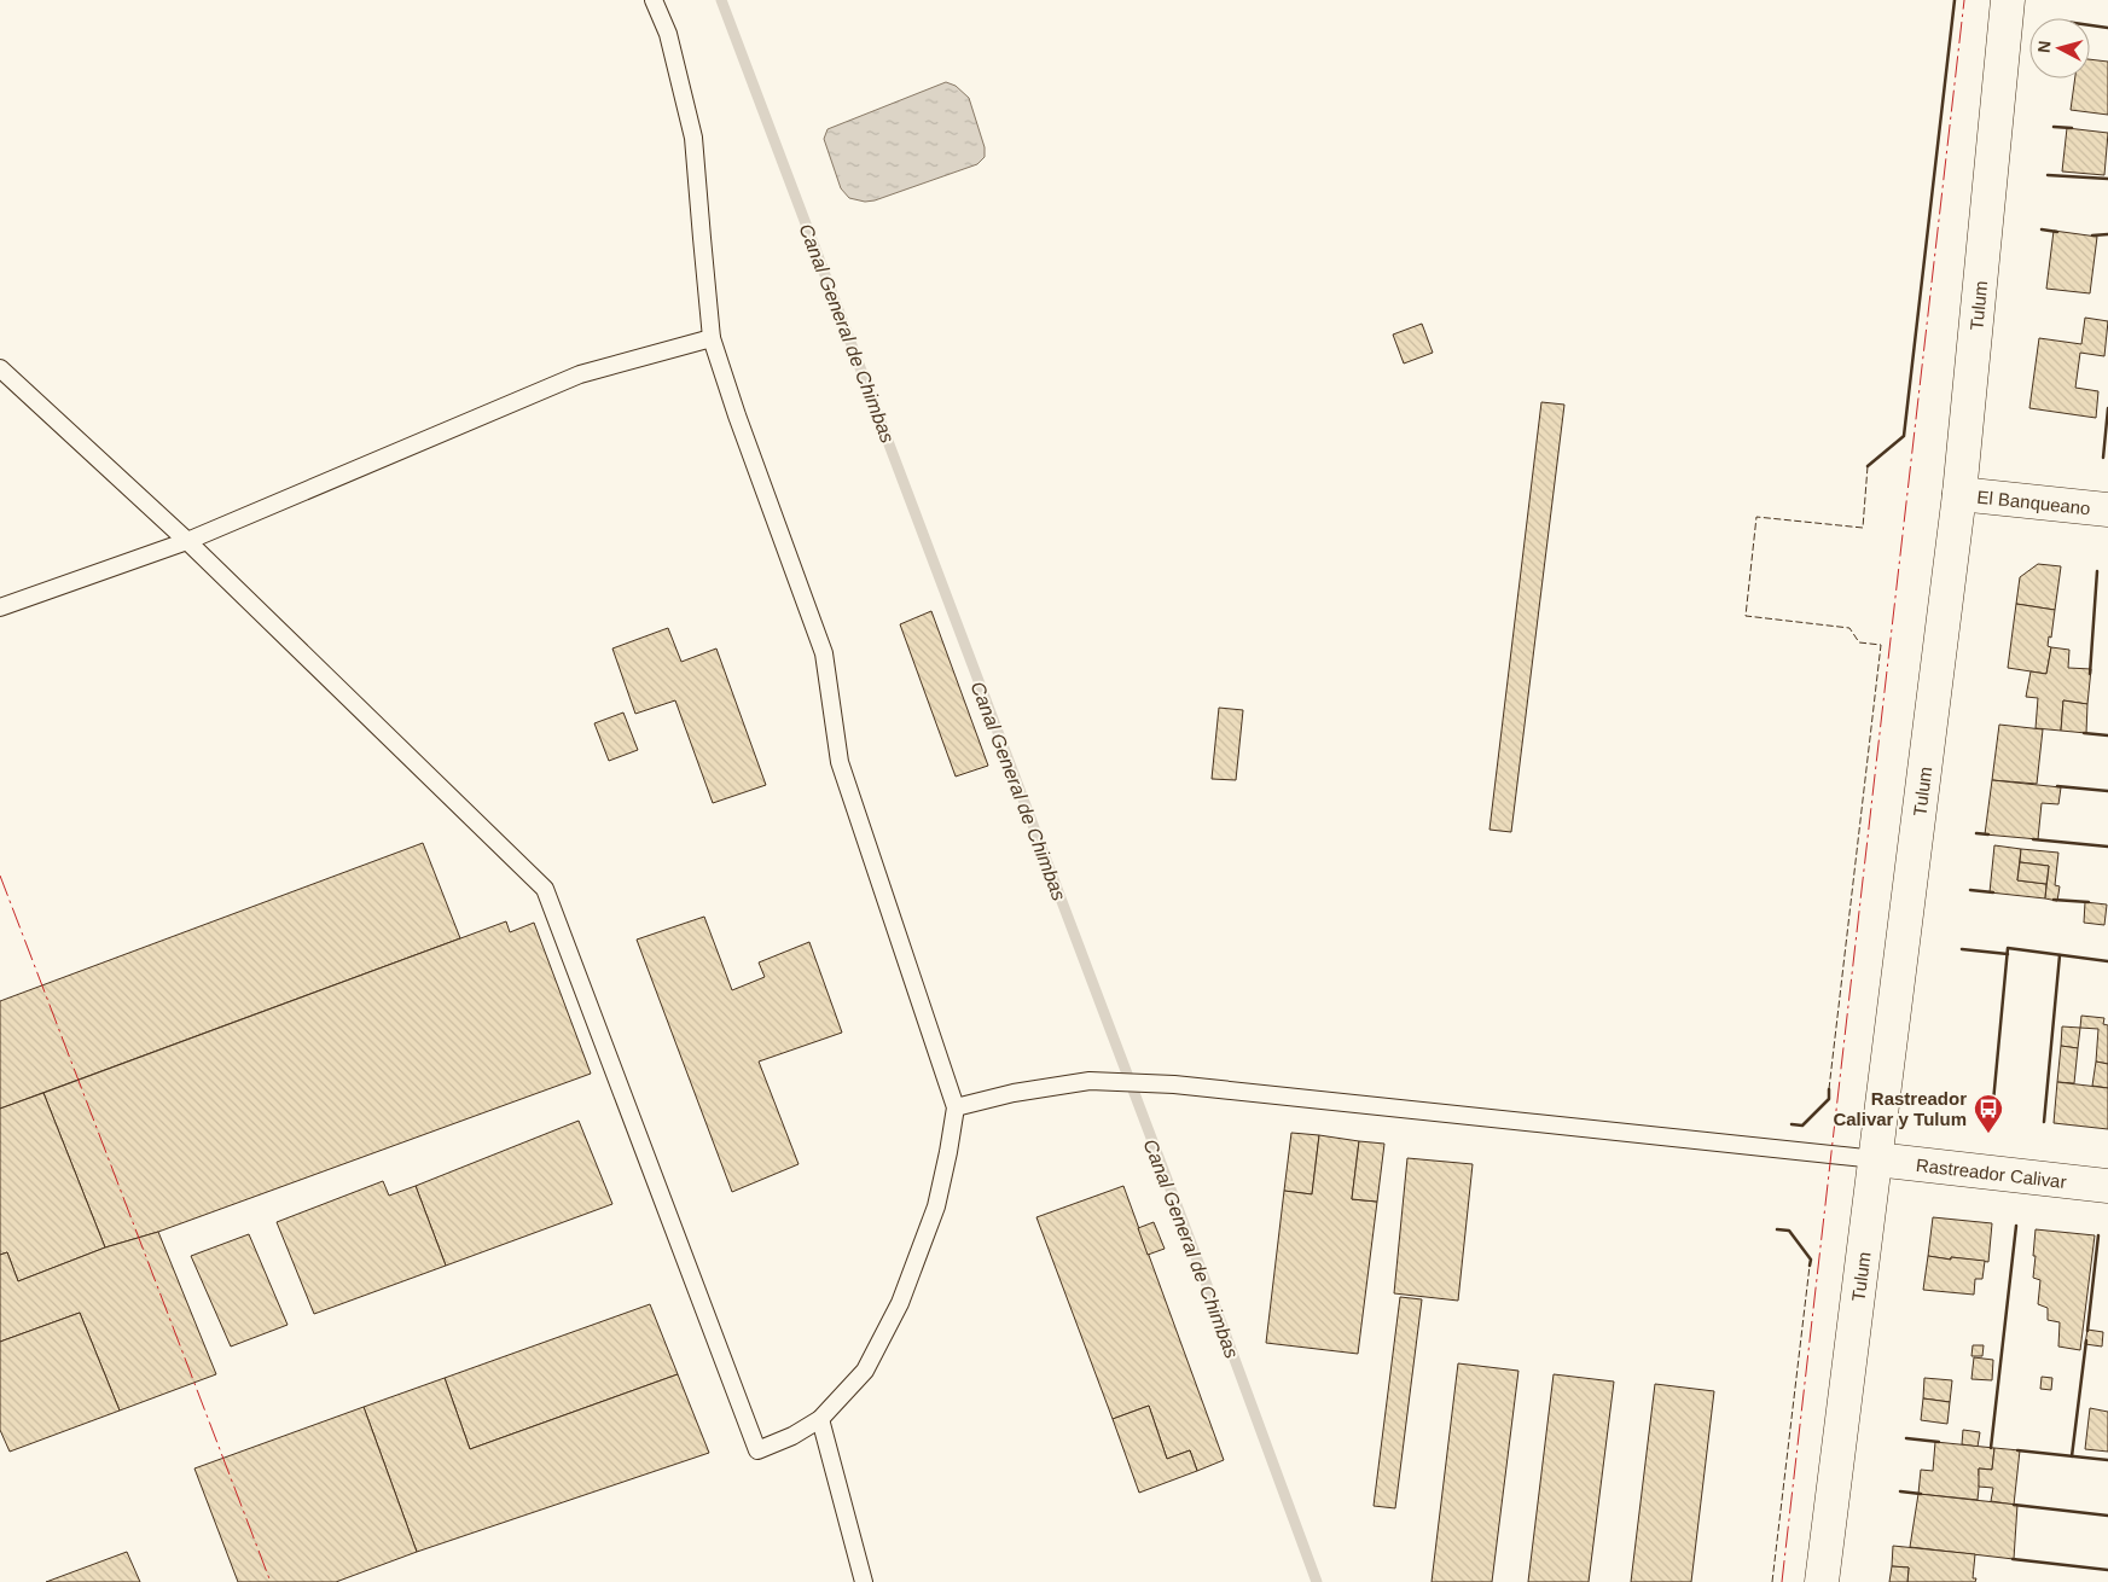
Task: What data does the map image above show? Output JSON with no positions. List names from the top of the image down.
{
  "streets": {
    "street": ["Tulum", "El Banqueano", "Rastreador Calivar"]
  },
  "crossings": [
    ["Tulum", "El Banqueano"],
    ["Tulum", "Rastreador Calivar"]
  ],
  "water": ["Canal General de Chimbas"],
  "places": {
    "bus stop": ["Rastreador Calivar y Tulum"]
  },
  "north": "left"
}
